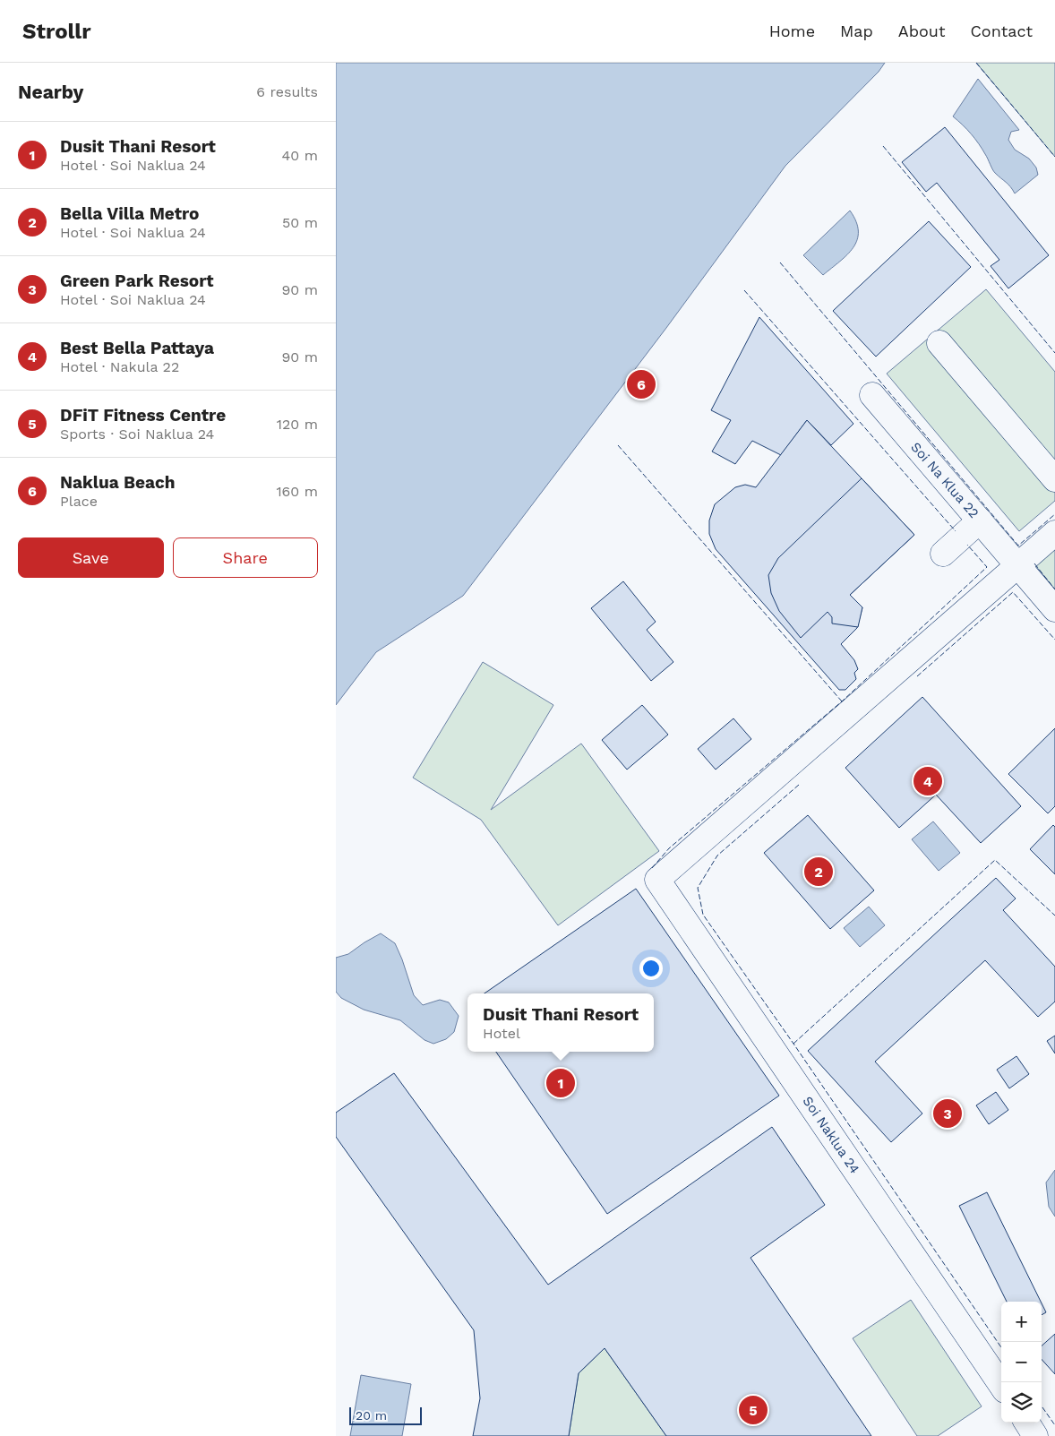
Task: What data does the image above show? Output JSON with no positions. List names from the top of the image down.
{
  "streets": {
    "street": ["Soi Na Klua 22", "Soi Naklua 24"]
  },
  "crossings": [
    ["Soi Na Klua 22", "Soi Naklua 24"]
  ],
  "scale_bar": "20 m",
  "page": {
    "header": "Strollr",
    "nav": [
      "Home",
      "Map",
      "About",
      "Contact"
    ],
    "heading": ["Nearby", "6 results"],
    "list": [
      {
        "mark": "1",
        "name": "Dusit Thani Resort",
        "note": "Hotel · Soi Naklua 24",
        "value": "40 m"
      },
      {
        "mark": "2",
        "name": "Bella Villa Metro",
        "note": "Hotel · Soi Naklua 24",
        "value": "50 m"
      },
      {
        "mark": "3",
        "name": "Green Park Resort",
        "note": "Hotel · Soi Naklua 24",
        "value": "90 m"
      },
      {
        "mark": "4",
        "name": "Best Bella Pattaya",
        "note": "Hotel · Nakula 22",
        "value": "90 m"
      },
      {
        "mark": "5",
        "name": "DFiT Fitness Centre",
        "note": "Sports · Soi Naklua 24",
        "value": "120 m"
      },
      {
        "mark": "6",
        "name": "Naklua Beach",
        "note": "Place",
        "value": "160 m"
      }
    ],
    "pins": [
      "6",
      "4",
      "2",
      "1",
      "3",
      "5"
    ],
    "buttons": ["Save", "Share"],
    "popup": ["Dusit Thani Resort", "Hotel"],
    "map_buttons": ["+", "−"],
    "scale": "20 m"
  }
}
